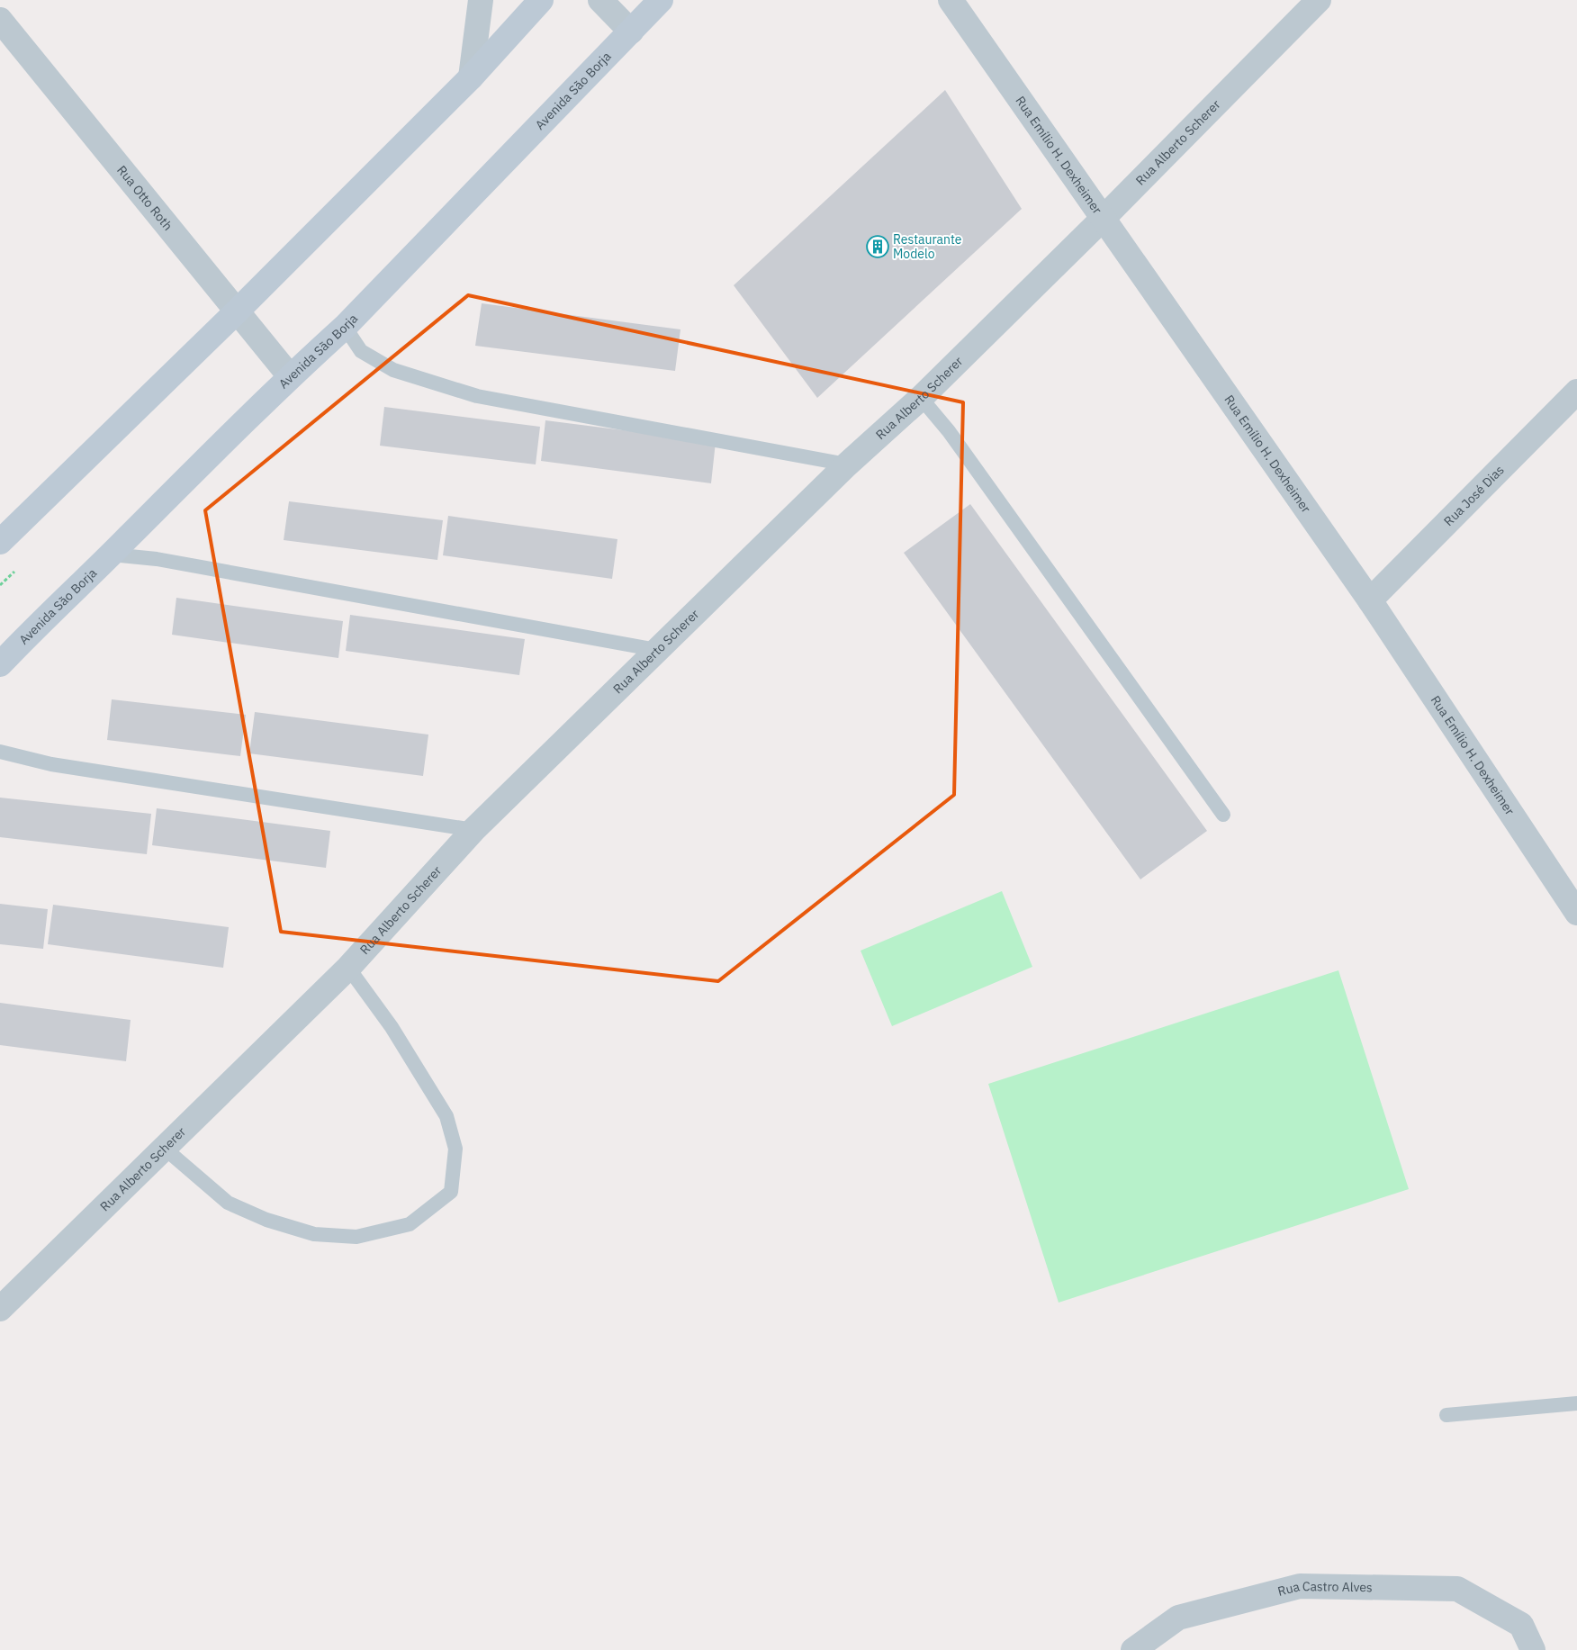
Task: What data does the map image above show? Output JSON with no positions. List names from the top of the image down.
{
  "streets": {
    "main road": ["Avenida São Borja"],
    "street": [
      "Rua Alberto Scherer",
      "Rua Emílio H. Dexheimer",
      "Rua Otto Roth",
      "Rua José Dias",
      "Rua Castro Alves"
    ]
  },
  "crossings": [
    ["Avenida São Borja", "Rua Otto Roth"],
    ["Rua Alberto Scherer", "Rua Emílio H. Dexheimer"],
    ["Rua Emílio H. Dexheimer", "Rua José Dias"]
  ],
  "places": {
    "building": ["Restaurante Modelo"]
  }
}
